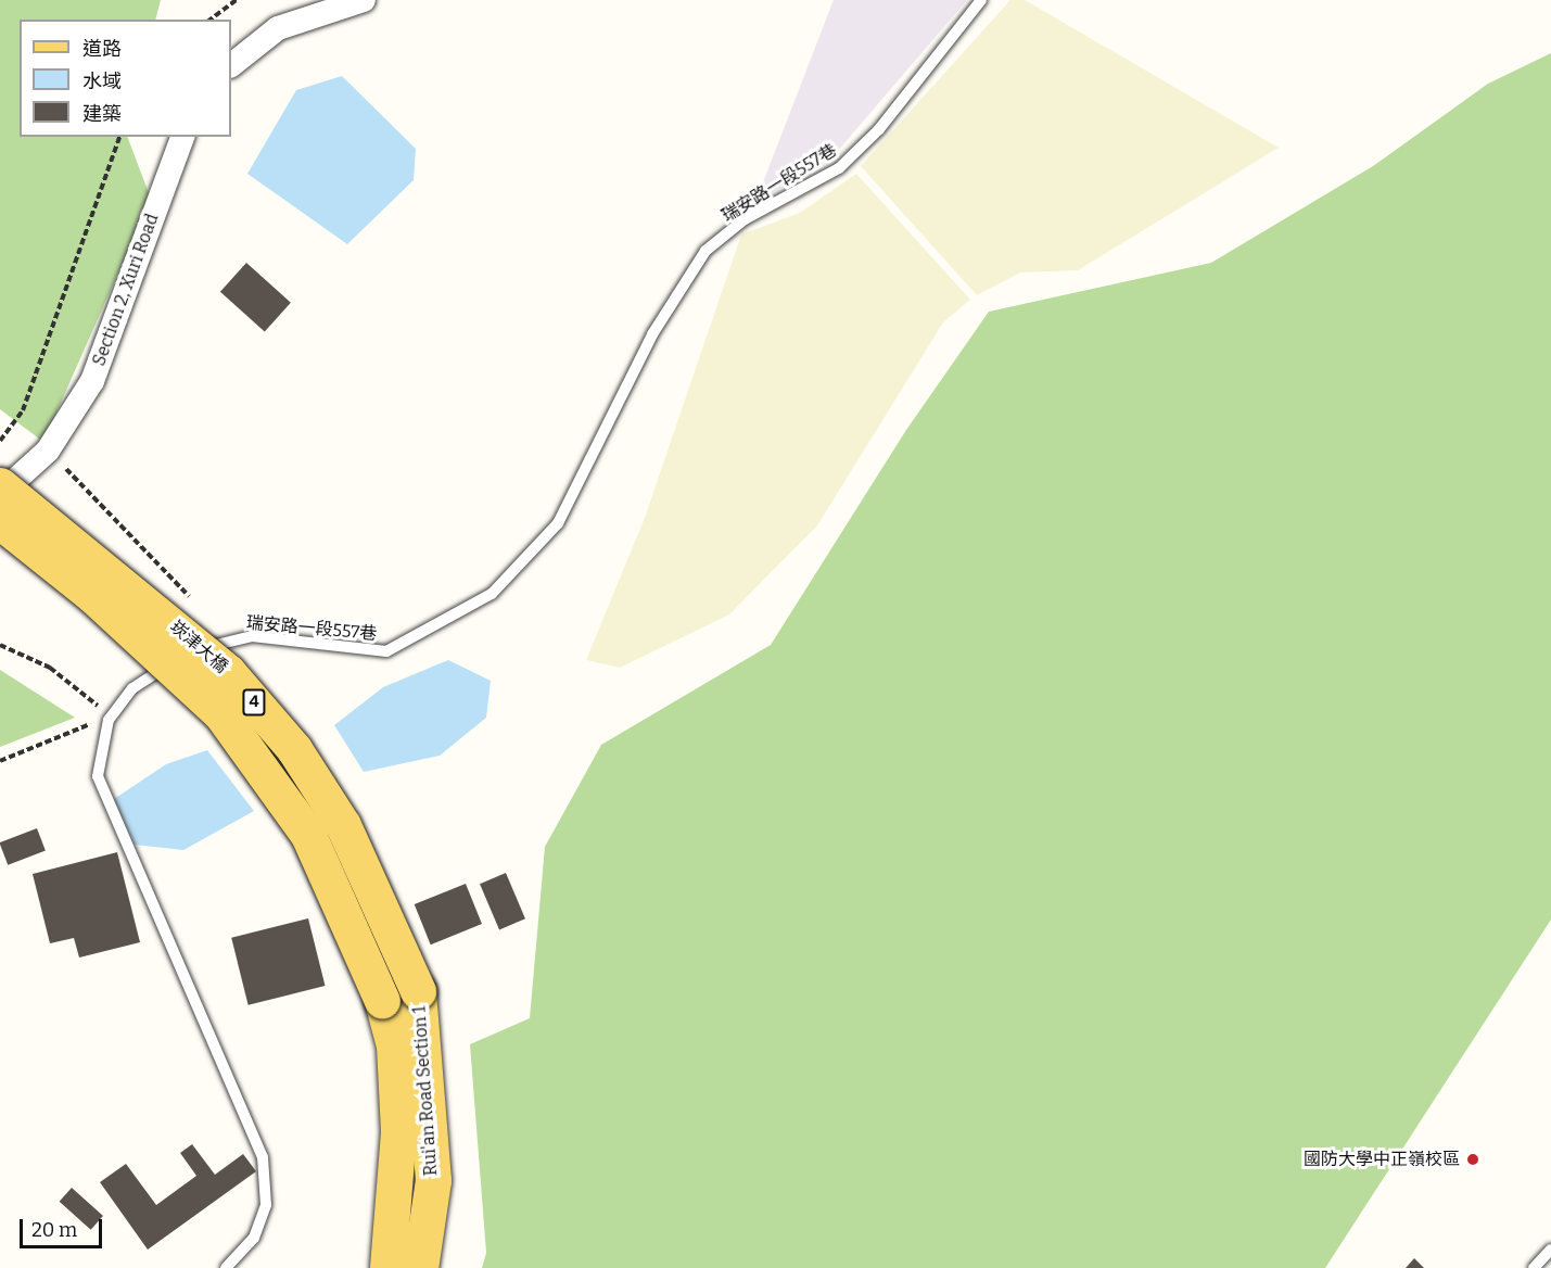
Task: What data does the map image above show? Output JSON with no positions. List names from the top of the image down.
{
  "streets": {
    "main road": ["崁津大橋", "4", "Rui'an Road Section 1"],
    "street": ["Section 2, Xuri Road"],
    "lane": ["瑞安路一段557巷"]
  },
  "crossings": [
    ["崁津大橋", "Rui'an Road Section 1"]
  ],
  "places": ["國防大學中正嶺校區"],
  "legend": ["道路", "水域", "建築"],
  "scale_bar": "20 m"
}
